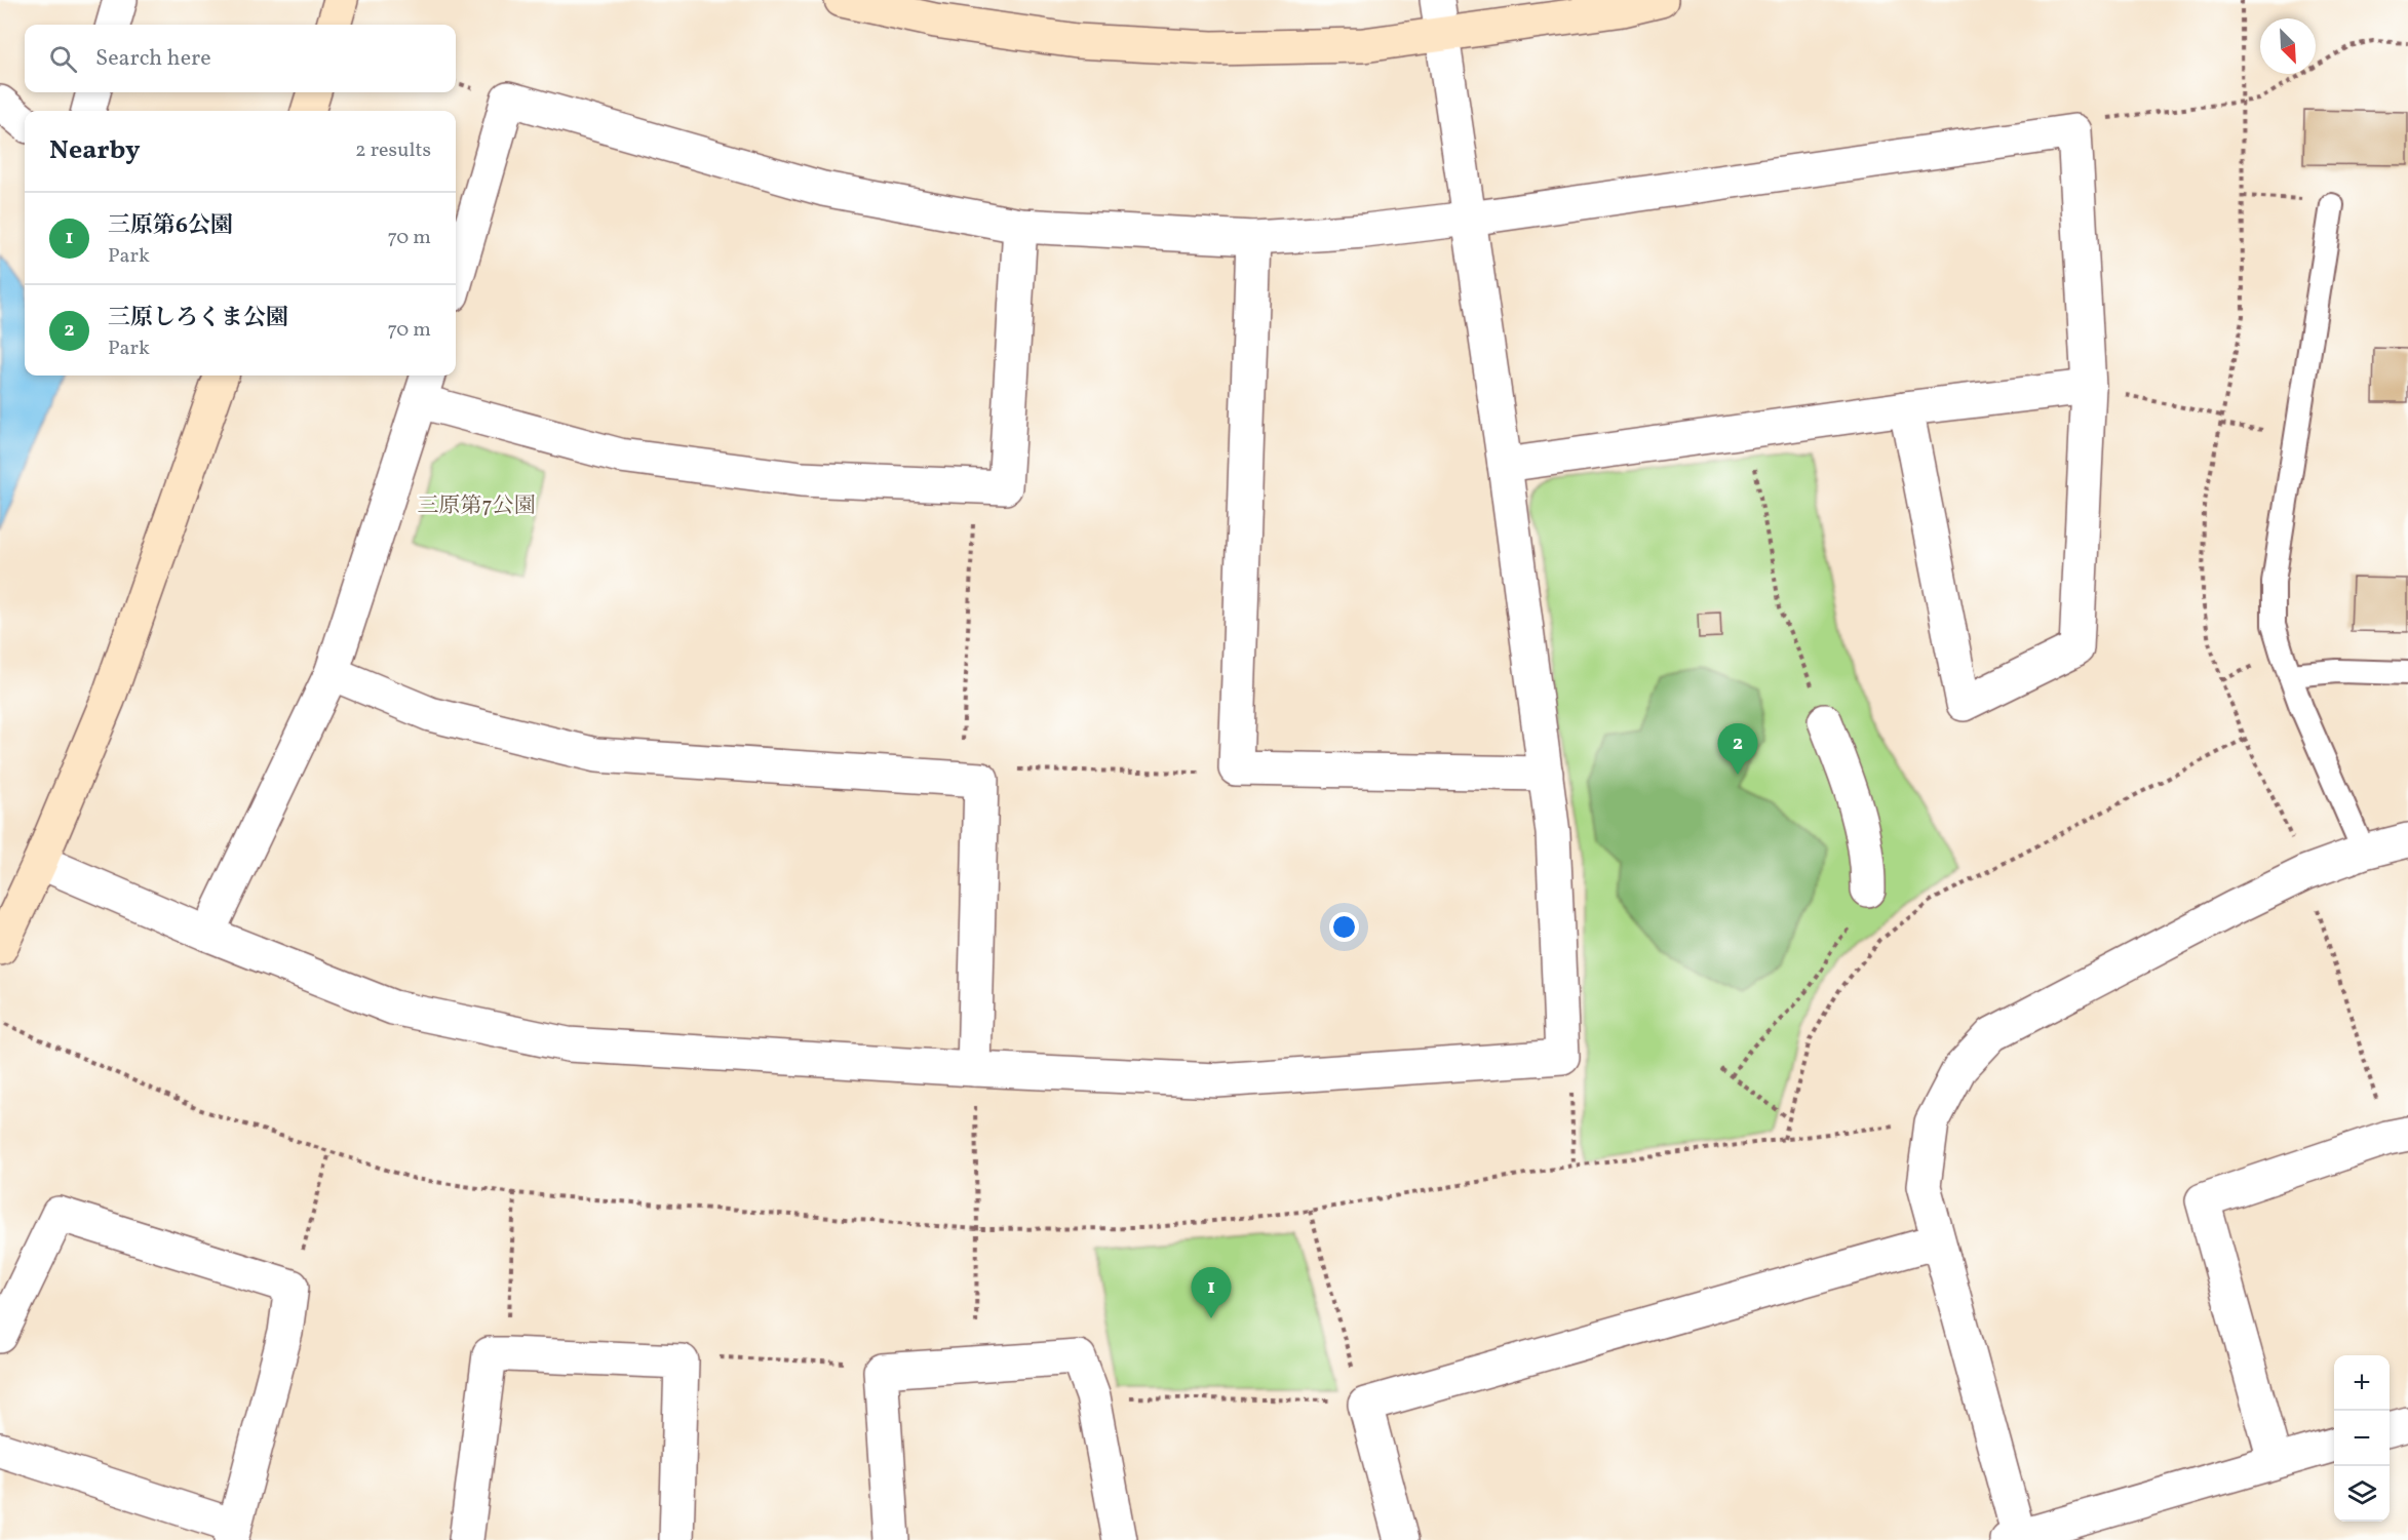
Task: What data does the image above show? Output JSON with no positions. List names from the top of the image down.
{
  "parks": ["三原第7公園"],
  "north": "bottom right",
  "page": {
    "search": "Search here",
    "heading": ["Nearby", "2 results"],
    "list": [
      {
        "mark": "1",
        "name": "三原第6公園",
        "note": "Park",
        "value": "70 m"
      },
      {
        "mark": "2",
        "name": "三原しろくま公園",
        "note": "Park",
        "value": "70 m"
      }
    ],
    "pins": ["2", "1"],
    "map_buttons": ["+", "−"]
  }
}
